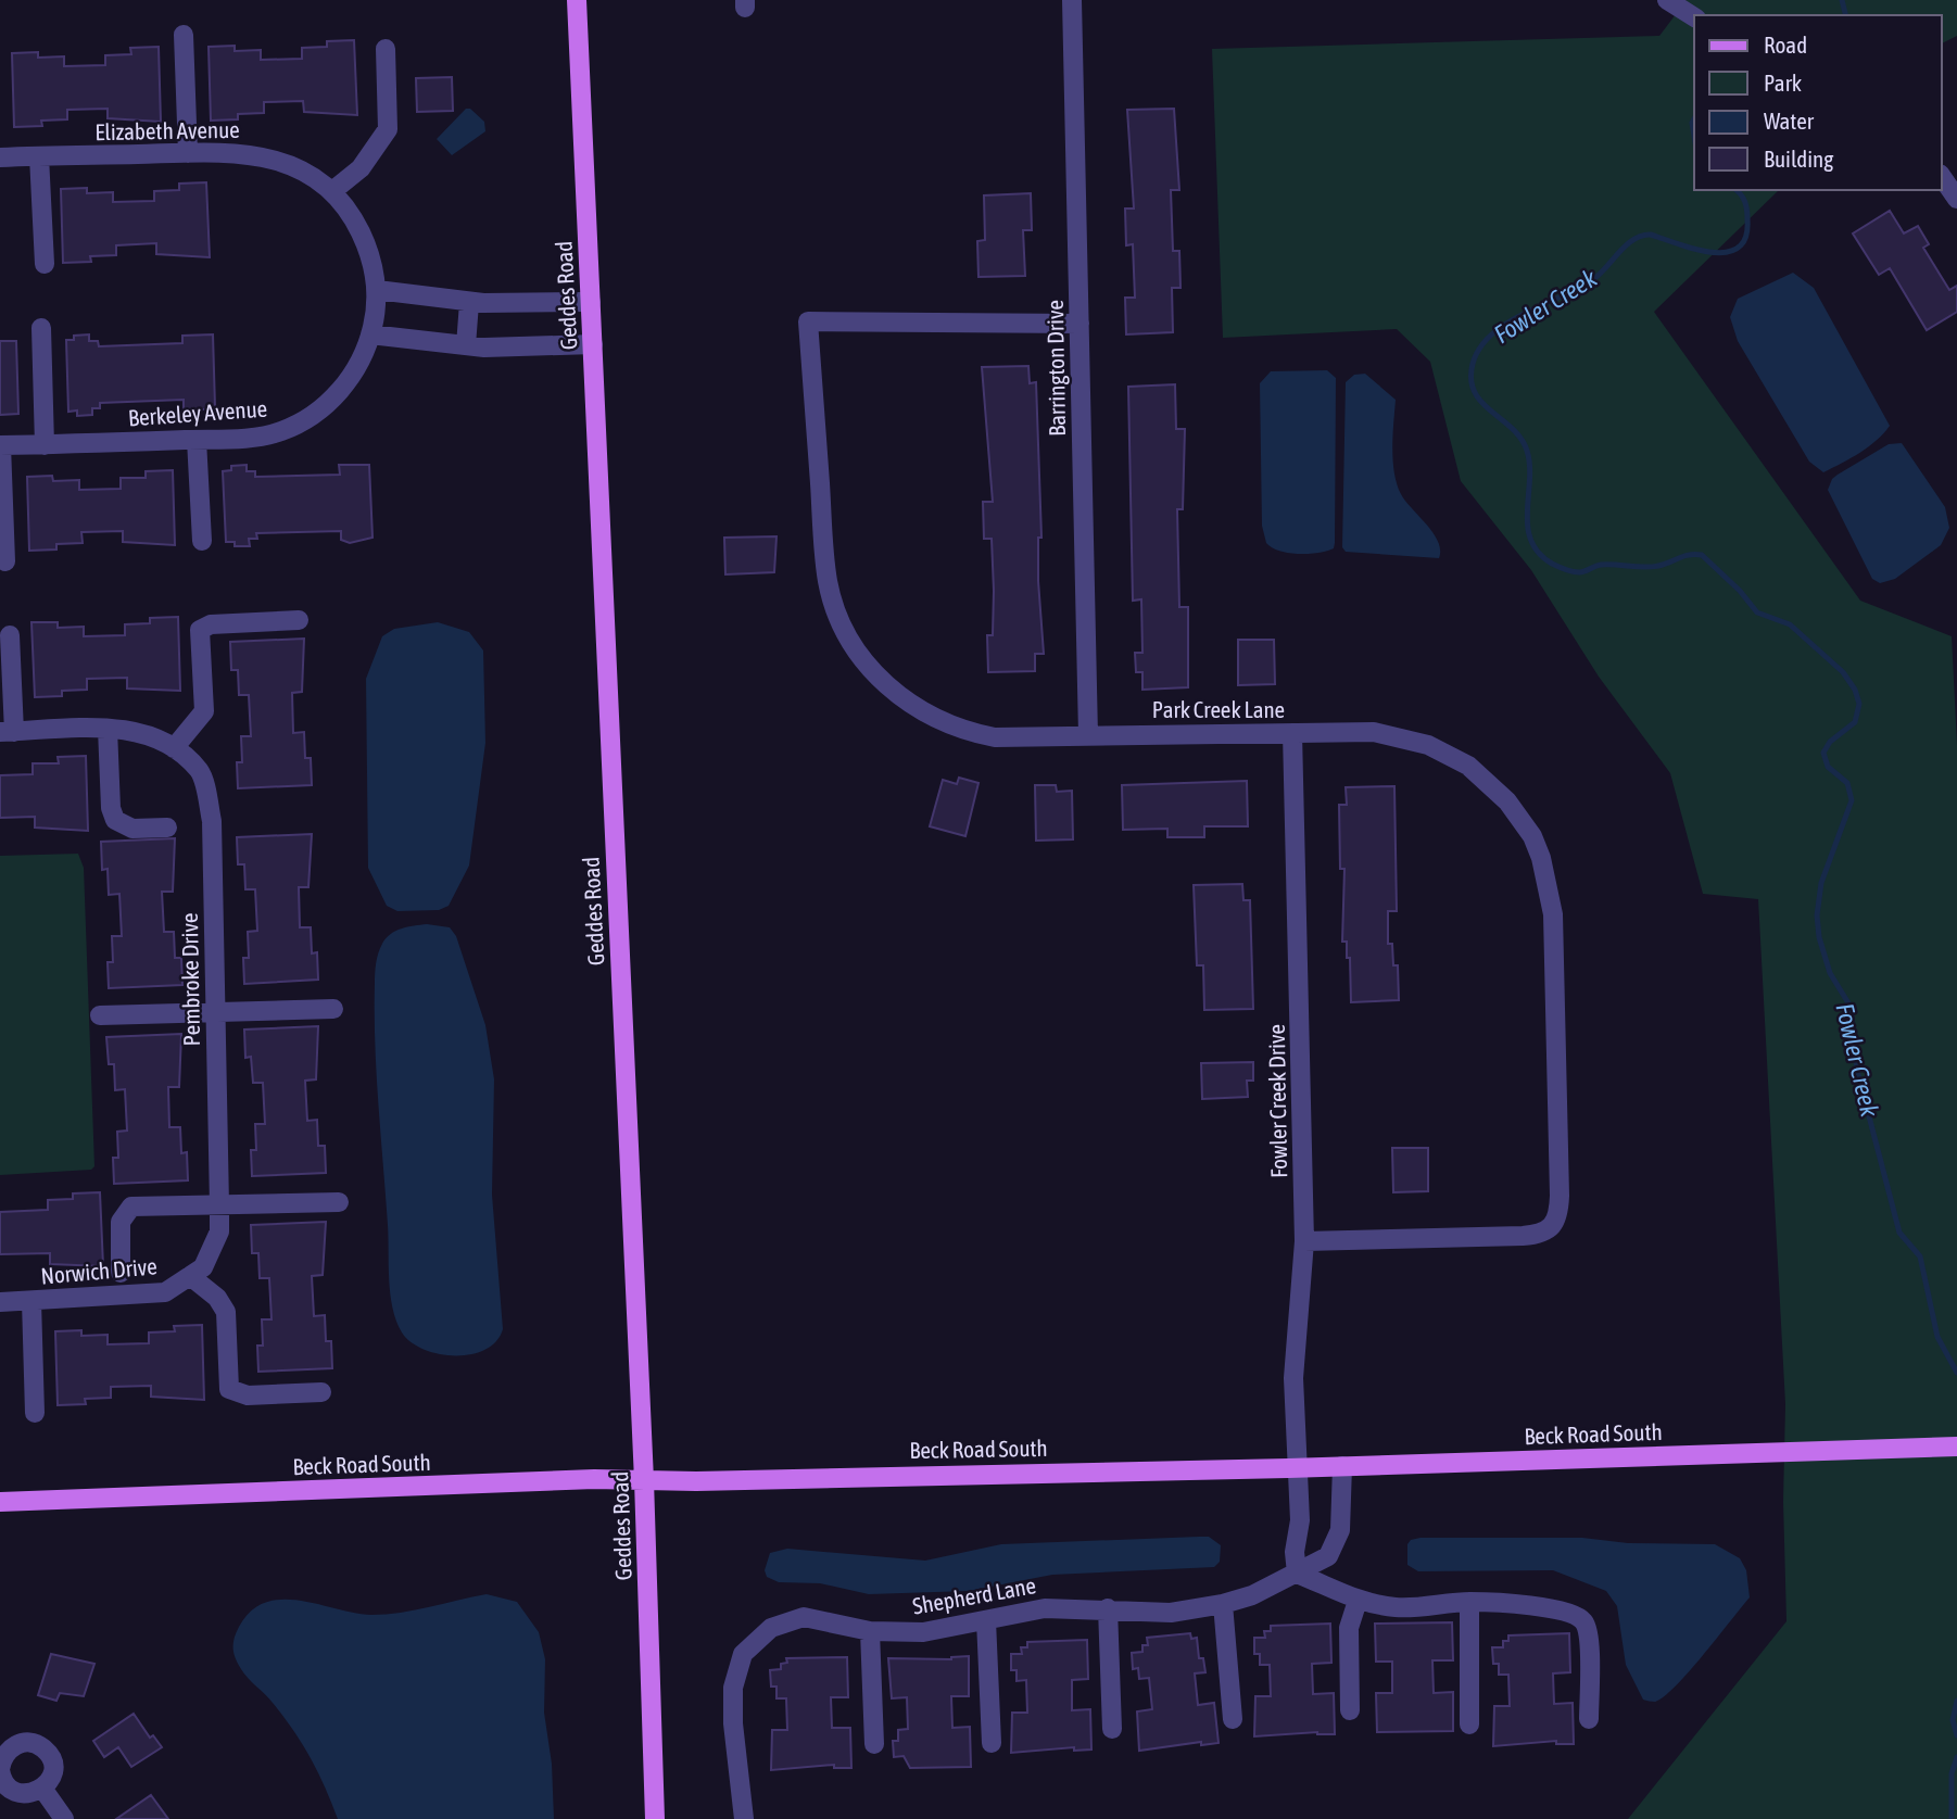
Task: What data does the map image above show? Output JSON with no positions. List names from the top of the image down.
{
  "streets": {
    "main road": ["Geddes Road", "Beck Road South"],
    "street": [
      "Elizabeth Avenue",
      "Barrington Drive",
      "Berkeley Avenue",
      "Park Creek Lane",
      "Pembroke Drive",
      "Fowler Creek Drive",
      "Norwich Drive",
      "Shepherd Lane"
    ]
  },
  "crossings": [
    ["Elizabeth Avenue", "Berkeley Avenue"],
    ["Geddes Road", "Beck Road South"],
    ["Barrington Drive", "Park Creek Lane"],
    ["Park Creek Lane", "Fowler Creek Drive"],
    ["Pembroke Drive", "Norwich Drive"],
    ["Fowler Creek Drive", "Beck Road South"],
    ["Beck Road South", "Shepherd Lane"]
  ],
  "water": ["Fowler Creek"],
  "legend": [
    "Road",
    "Park",
    "Water",
    "Building"
  ]
}
